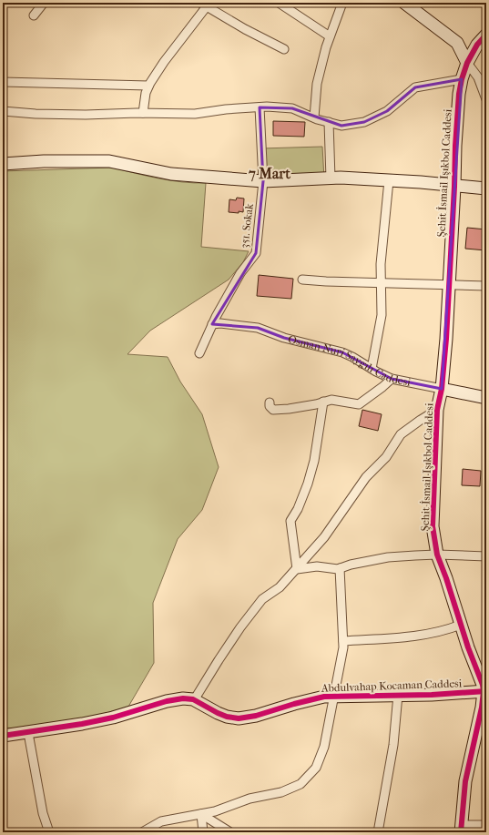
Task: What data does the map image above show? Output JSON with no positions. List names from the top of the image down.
{
  "streets": {
    "street": [
      "Şehit İsmail Işıkbol Caddesi",
      "351. Sokak",
      "Osman Nuri Saygılı Caddesi",
      "Abdulvahap Kocaman Caddesi"
    ]
  },
  "crossings": [
    ["Şehit İsmail Işıkbol Caddesi", "Osman Nuri Saygılı Caddesi"],
    ["Şehit İsmail Işıkbol Caddesi", "Abdulvahap Kocaman Caddesi"],
    ["351. Sokak", "Osman Nuri Saygılı Caddesi"]
  ],
  "districts": ["7 Mart"]
}
